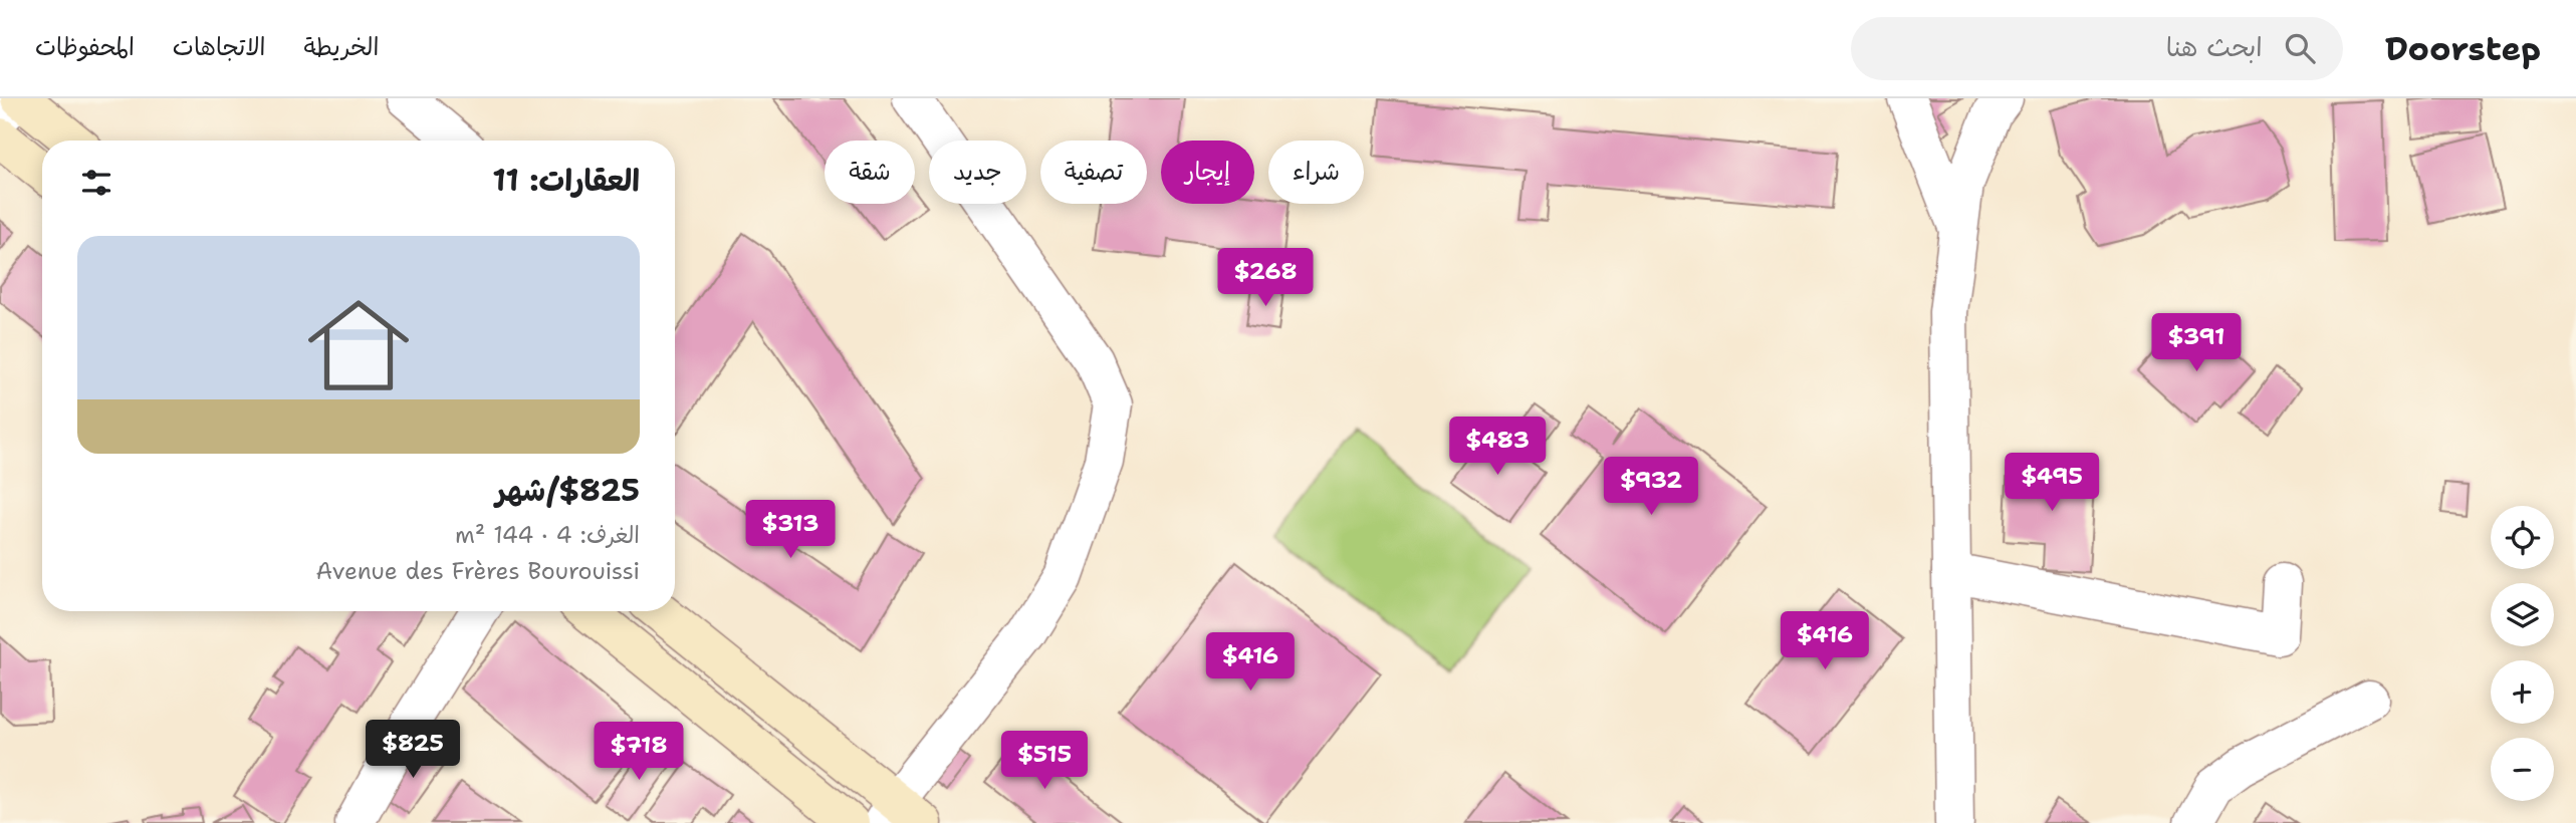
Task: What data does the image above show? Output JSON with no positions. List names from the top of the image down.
{
  "page": {
    "header": "Doorstep",
    "search": "ابحث هنا",
    "nav": ["الخريطة", "الاتجاهات", "المحفوظات"],
    "chip": [
      "شراء",
      "إيجار",
      "تصفية",
      "جديد",
      "شقة"
    ],
    "heading": "العقارات: 11",
    "list": [
      {
        "name": "$825/شهر",
        "note": "الغرف: 4 · 144 m² · Avenue des Frères Bourouissi"
      }
    ],
    "price": [
      "$268",
      "$391",
      "$483",
      "$495",
      "$932",
      "$313",
      "$416",
      "$416",
      "$825",
      "$718",
      "$515"
    ],
    "map_buttons": ["+", "−"]
  }
}
